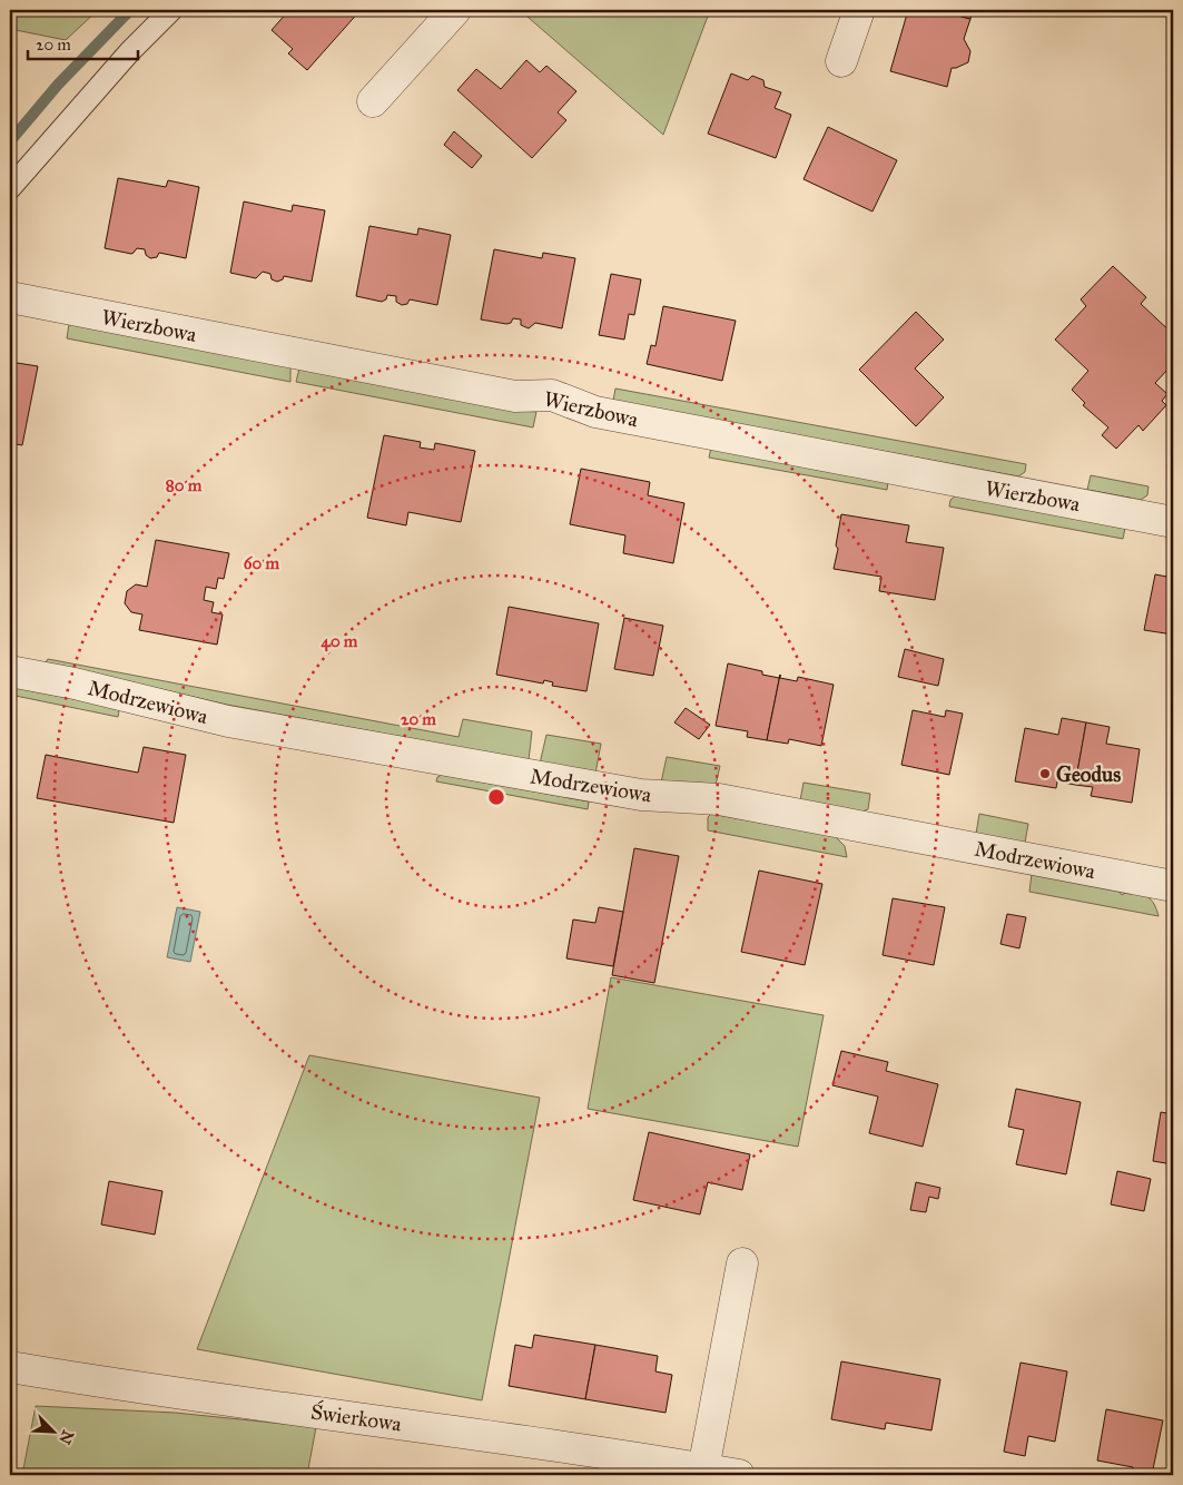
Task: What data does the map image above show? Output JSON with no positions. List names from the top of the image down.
{
  "streets": {
    "street": ["Wierzbowa", "Modrzewiowa", "Świerkowa"]
  },
  "places": ["Geodus"],
  "scale_bar": "20 m",
  "north": "bottom right",
  "rings": [
    "80 m",
    "60 m",
    "40 m",
    "20 m"
  ]
}
